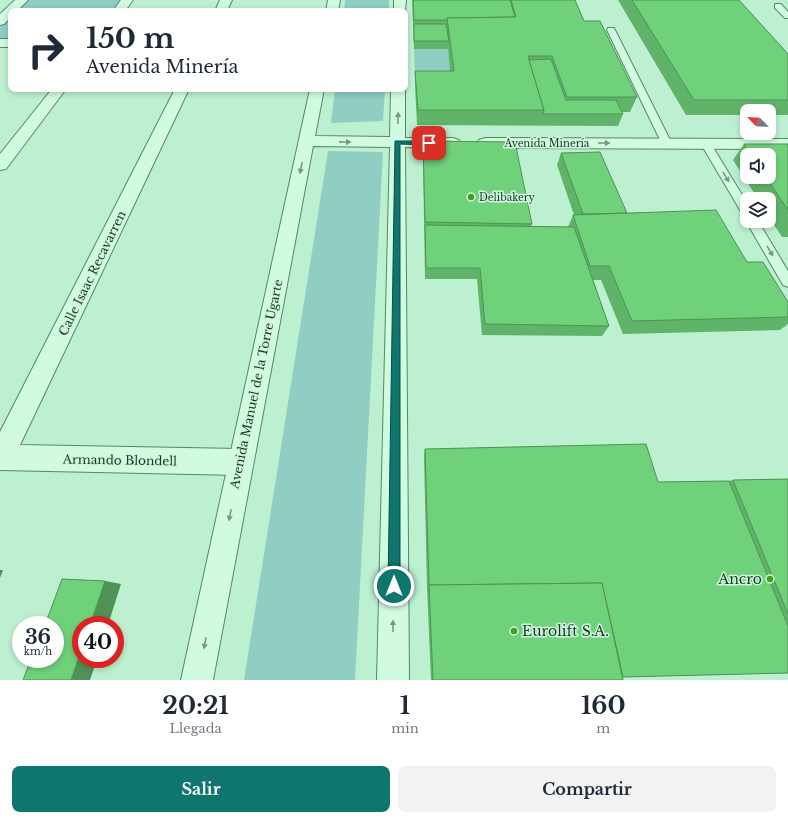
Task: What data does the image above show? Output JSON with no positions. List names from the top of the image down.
{
  "streets": {
    "street": [
      "Avenida Minería",
      "Calle Isaac Recavarren",
      "Avenida Manuel de la Torre Ugarte",
      "Armando Blondell"
    ]
  },
  "crossings": [
    ["Avenida Minería", "Avenida Manuel de la Torre Ugarte"],
    ["Calle Isaac Recavarren", "Armando Blondell"],
    ["Avenida Manuel de la Torre Ugarte", "Armando Blondell"]
  ],
  "one_way": ["Avenida Minería"],
  "places": ["Delibakery", "Ancro", "Eurolift S.A."],
  "north": "top left",
  "page": {
    "turn": ["150 m", "Avenida Minería"],
    "speed": "36 km/h",
    "limit": "40",
    "eta": [
      "20:21",
      "Llegada",
      "1",
      "min",
      "160",
      "m"
    ],
    "buttons": ["Salir", "Compartir"]
  }
}
